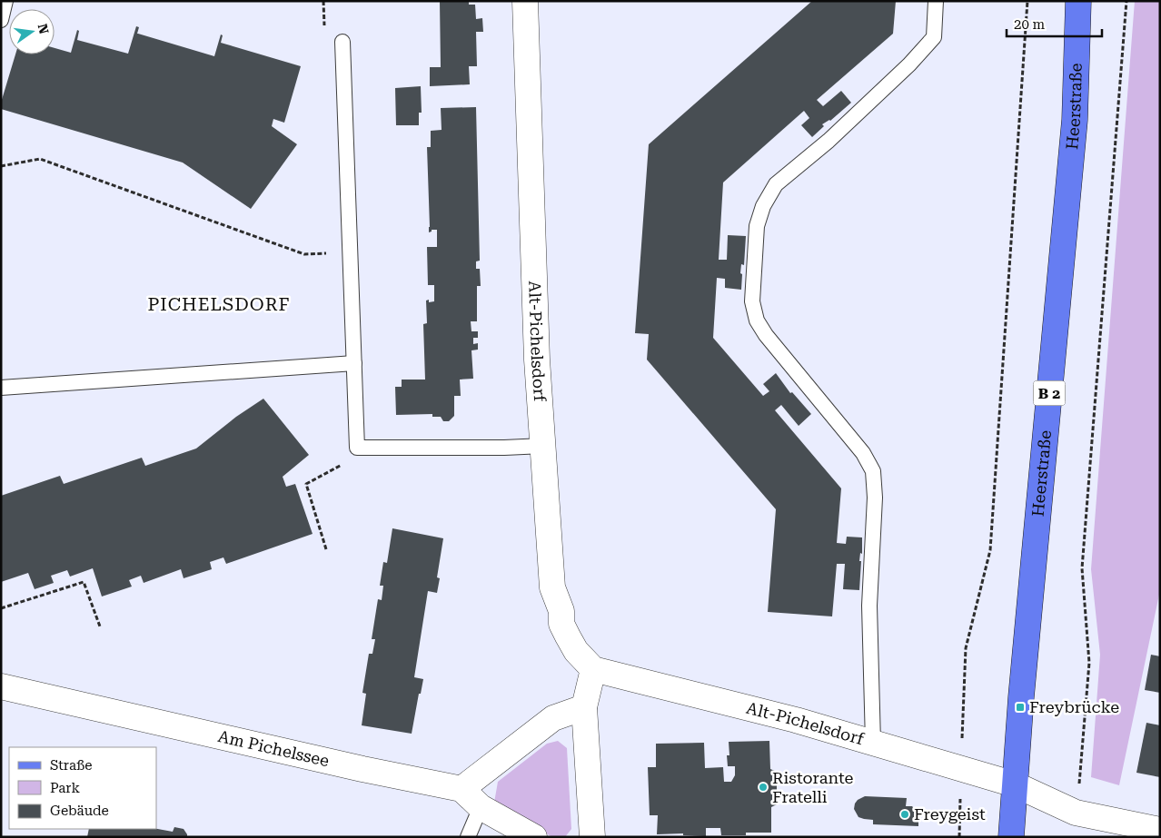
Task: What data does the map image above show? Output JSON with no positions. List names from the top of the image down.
{
  "streets": {
    "main road": ["Heerstraße", "B 2"],
    "street": ["Alt-Pichelsdorf", "Am Pichelssee"]
  },
  "crossings": [
    ["Heerstraße", "Alt-Pichelsdorf"]
  ],
  "districts": ["PICHELSDORF"],
  "places": {
    "transit": ["Freybrücke"],
    "other": ["Ristorante Fratelli", "Freygeist"]
  },
  "legend": ["Straße", "Park", "Gebäude"],
  "scale_bar": "20 m",
  "north": "right"
}
